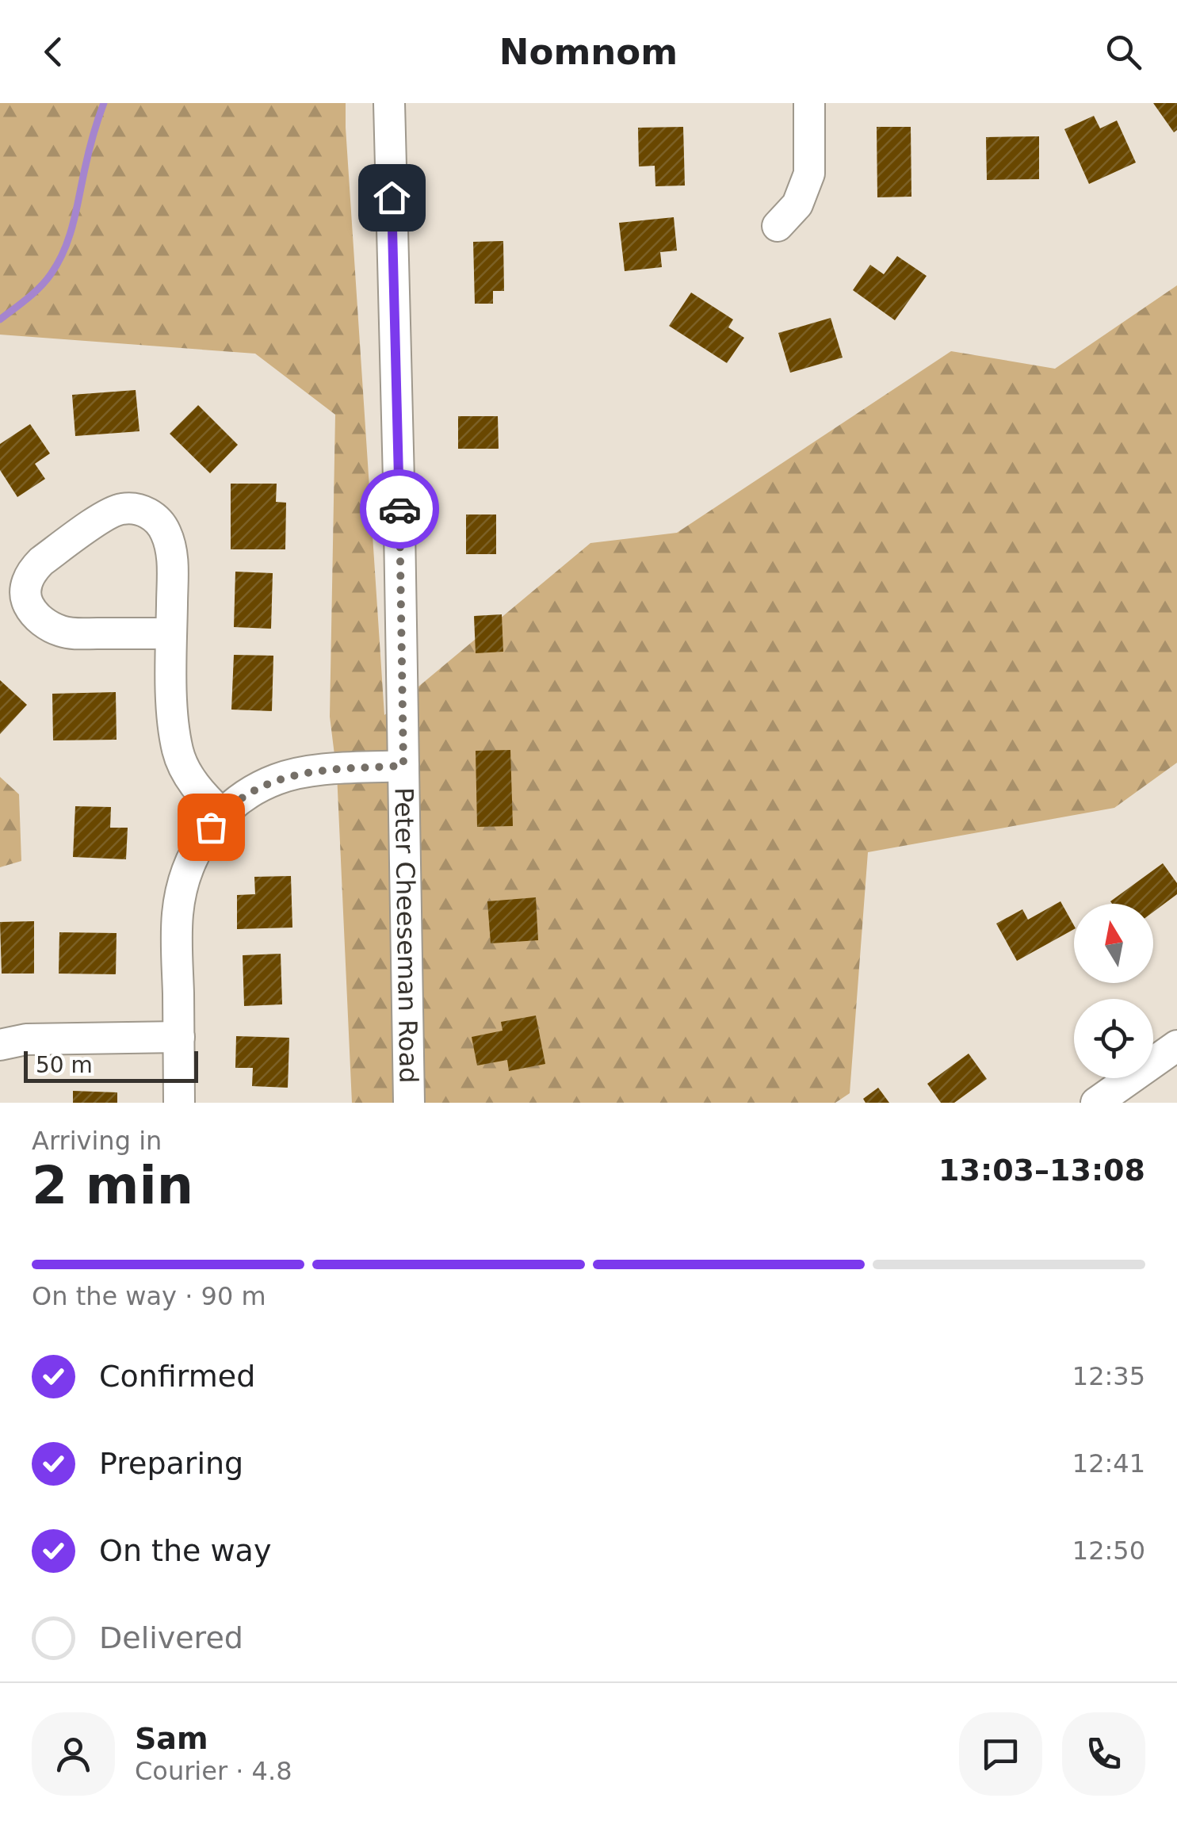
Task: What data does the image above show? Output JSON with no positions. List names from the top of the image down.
{
  "streets": {
    "street": ["Peter Cheeseman Road"]
  },
  "scale_bar": "50 m",
  "north": "top",
  "page": {
    "header": "Nomnom",
    "scale": "50 m",
    "heading": ["2 min", "Arriving in", "13:03–13:08"],
    "panel": ["Sam", "Courier · 4.8"],
    "bar": "On the way · 90 m",
    "list": [
      ["Confirmed", "12:35"],
      ["Preparing", "12:41"],
      ["On the way", "12:50"],
      "Delivered"
    ]
  }
}
